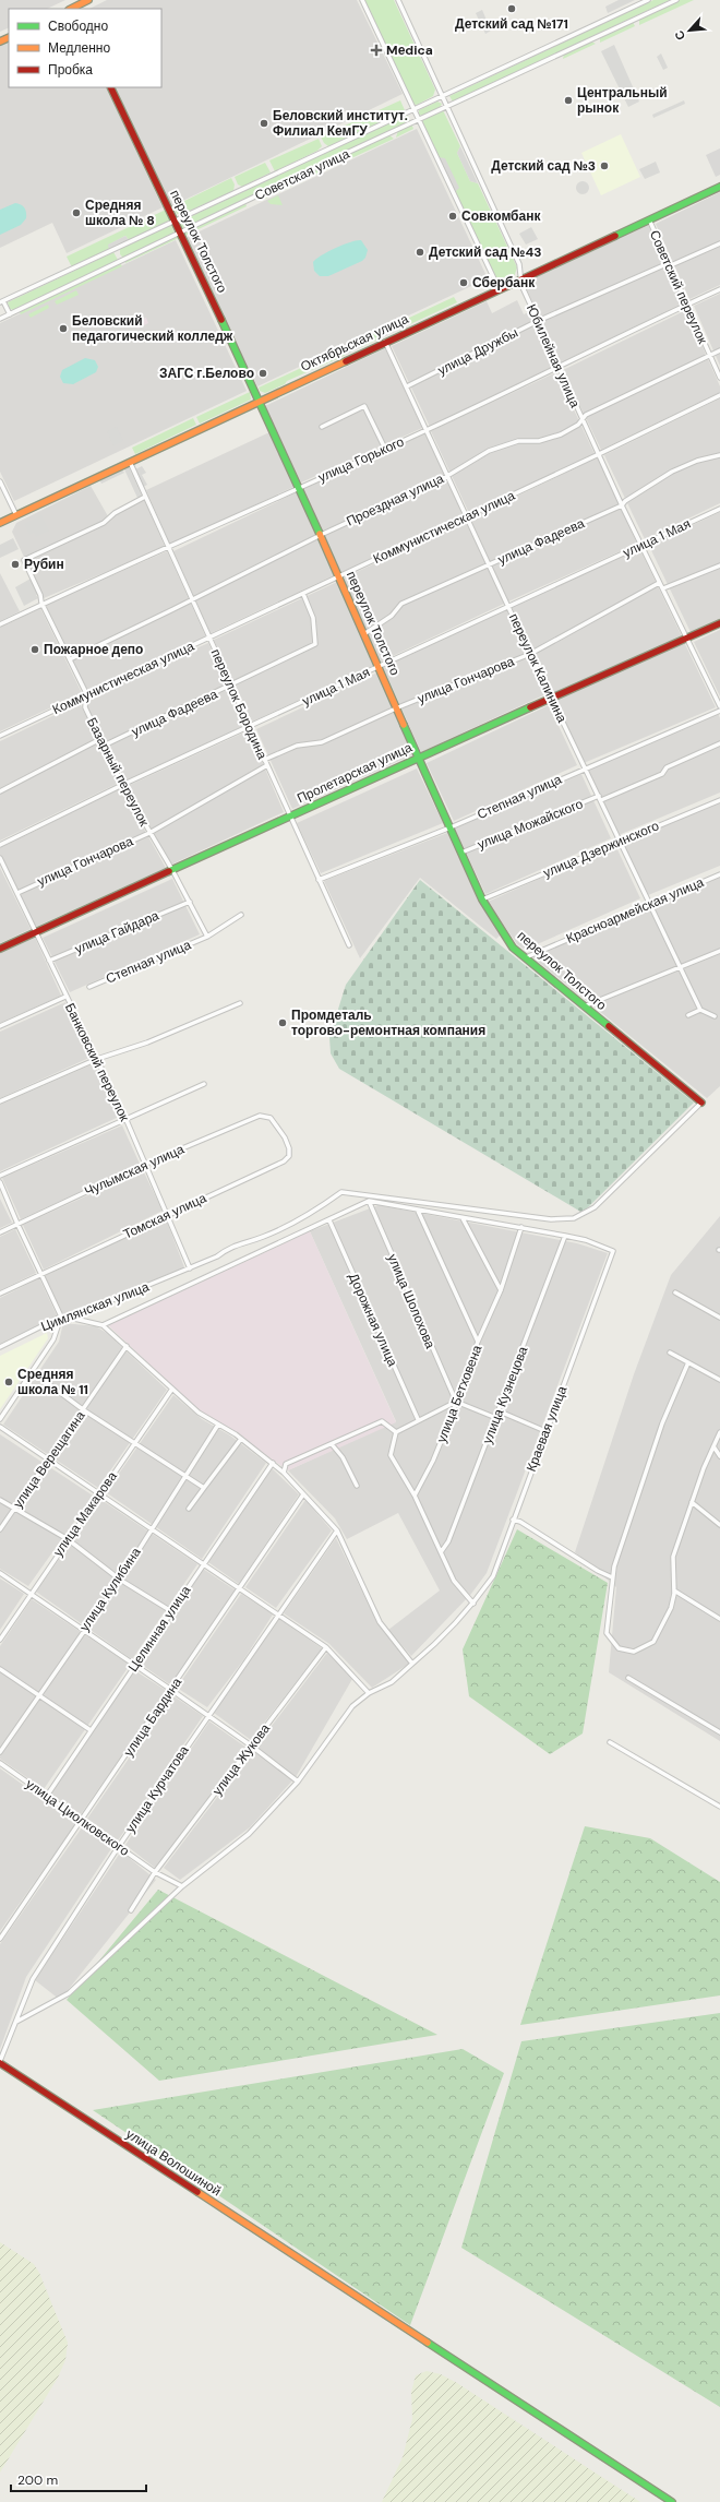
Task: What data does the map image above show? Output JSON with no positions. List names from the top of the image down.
{
  "streets": {
    "street": [
      "Советская улица",
      "переулок Толстого",
      "Советский переулок",
      "Октябрьская улица",
      "улица Дружбы",
      "Юбилейная улица",
      "улица Горького",
      "Проездная улица",
      "Коммунистическая улица",
      "улица 1 Мая",
      "улица Фадеева",
      "переулок Калинина",
      "улица Гончарова",
      "переулок Бородина",
      "Базарный переулок",
      "Пролетарская улица",
      "Степная улица",
      "улица Можайского",
      "улица Дзержинского",
      "Красноармейская улица",
      "улица Гайдара",
      "Банковский переулок",
      "Чулымская улица",
      "Томская улица",
      "улица Шолохова",
      "Цимлянская улица",
      "Дорожная улица",
      "улица Бетховена",
      "улица Кузнецова",
      "Краевая улица",
      "улица Верещагина",
      "улица Макарова",
      "улица Кулибина",
      "Целинная улица",
      "улица Бардина",
      "улица Жукова",
      "улица Курчатова",
      "улица Циолковского",
      "улица Волошиной"
    ]
  },
  "crossings": [
    ["Советская улица", "переулок Толстого"],
    ["Советская улица", "Юбилейная улица"],
    ["переулок Толстого", "Октябрьская улица"],
    ["переулок Толстого", "улица Горького"],
    ["переулок Толстого", "Проездная улица"],
    ["переулок Толстого", "Коммунистическая улица"],
    ["переулок Толстого", "улица 1 Мая"],
    ["переулок Толстого", "улица Фадеева"],
    ["переулок Толстого", "улица Гончарова"],
    ["переулок Толстого", "Пролетарская улица"],
    ["переулок Толстого", "Степная улица"],
    ["переулок Толстого", "улица Можайского"],
    ["переулок Толстого", "улица Дзержинского"],
    ["переулок Толстого", "Красноармейская улица"],
    ["переулок Толстого", "Цимлянская улица"],
    ["Советский переулок", "Октябрьская улица"],
    ["Советский переулок", "улица Дружбы"],
    ["Советский переулок", "улица Горького"],
    ["Советский переулок", "Проездная улица"],
    ["Октябрьская улица", "Юбилейная улица"],
    ["Октябрьская улица", "переулок Калинина"],
    ["Октябрьская улица", "переулок Бородина"],
    ["улица Дружбы", "Юбилейная улица"],
    ["улица Дружбы", "переулок Калинина"],
    ["Юбилейная улица", "улица Горького"],
    ["Юбилейная улица", "Проездная улица"],
    ["Юбилейная улица", "Коммунистическая улица"],
    ["Юбилейная улица", "улица 1 Мая"],
    ["Юбилейная улица", "улица Фадеева"],
    ["Юбилейная улица", "улица Гончарова"],
    ["Юбилейная улица", "Пролетарская улица"],
    ["улица Горького", "переулок Калинина"],
    ["улица Горького", "переулок Бородина"],
    ["улица Горького", "Базарный переулок"],
    ["Проездная улица", "переулок Калинина"],
    ["Проездная улица", "переулок Бородина"],
    ["Проездная улица", "Базарный переулок"],
    ["Коммунистическая улица", "улица Фадеева"],
    ["Коммунистическая улица", "переулок Калинина"],
    ["Коммунистическая улица", "переулок Бородина"],
    ["Коммунистическая улица", "Базарный переулок"],
    ["улица 1 Мая", "переулок Калинина"],
    ["улица 1 Мая", "переулок Бородина"],
    ["улица 1 Мая", "Базарный переулок"],
    ["улица Фадеева", "переулок Калинина"],
    ["улица Фадеева", "переулок Бородина"],
    ["улица Фадеева", "Базарный переулок"],
    ["переулок Калинина", "улица Гончарова"],
    ["переулок Калинина", "Пролетарская улица"],
    ["переулок Калинина", "Степная улица"],
    ["переулок Калинина", "улица Можайского"],
    ["переулок Калинина", "улица Дзержинского"],
    ["переулок Калинина", "Красноармейская улица"],
    ["улица Гончарова", "переулок Бородина"],
    ["улица Гончарова", "Базарный переулок"],
    ["улица Гончарова", "Банковский переулок"],
    ["переулок Бородина", "Базарный переулок"],
    ["переулок Бородина", "Пролетарская улица"],
    ["переулок Бородина", "Степная улица"],
    ["Базарный переулок", "Пролетарская улица"],
    ["Базарный переулок", "Степная улица"],
    ["Базарный переулок", "улица Гайдара"],
    ["Пролетарская улица", "Банковский переулок"],
    ["улица Гайдара", "Банковский переулок"],
    ["Банковский переулок", "Чулымская улица"],
    ["Банковский переулок", "Томская улица"],
    ["Банковский переулок", "Цимлянская улица"],
    ["Чулымская улица", "Томская улица"],
    ["улица Шолохова", "улица Бетховена"],
    ["улица Кузнецова", "Краевая улица"],
    ["Краевая улица", "улица Курчатова"],
    ["Краевая улица", "улица Циолковского"],
    ["Целинная улица", "улица Циолковского"],
    ["улица Бардина", "улица Циолковского"],
    ["улица Жукова", "улица Циолковского"],
    ["улица Курчатова", "улица Циолковского"],
    ["улица Курчатова", "улица Волошиной"]
  ],
  "places": {
    "other": [
      "Детский сад №171",
      "Центральный рынок",
      "Беловский институт. Филиал КемГУ",
      "Детский сад №3",
      "Средняя школа № 8",
      "Совкомбанк",
      "Детский сад №43",
      "Сбербанк",
      "Беловский педагогический колледж",
      "ЗАГС г.Белово",
      "Рубин",
      "Пожарное депо",
      "Промдеталь торгово-ремонтная компания",
      "Средняя школа № 11"
    ],
    "health": ["Mеdica"]
  },
  "legend": ["Свободно", "Медленно", "Пробка"],
  "scale_bar": "200 m",
  "north": "bottom left"
}
